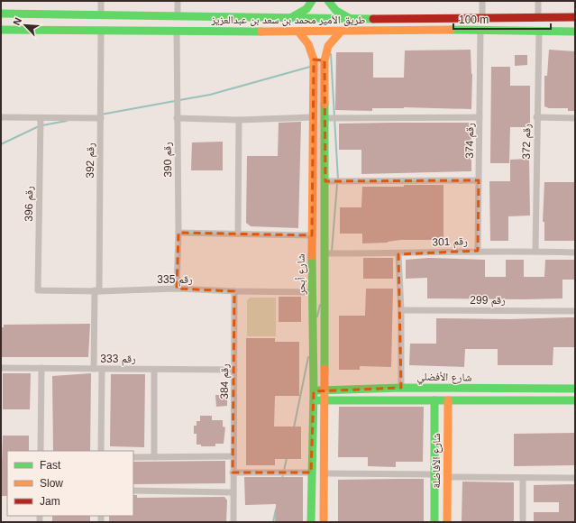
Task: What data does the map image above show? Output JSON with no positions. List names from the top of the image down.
{
  "streets": {
    "street": [
      "طريق الأمير محمد بن سعد بن عبدالعزيز",
      "رقم 374",
      "رقم 372",
      "رقم 390",
      "رقم 392",
      "رقم 396",
      "رقم 301",
      "شارع أبحر",
      "رقم 335",
      "رقم 299",
      "رقم 333",
      "شارع الأفضلي",
      "رقم 384",
      "شارع الأفاضلة"
    ]
  },
  "crossings": [
    ["طريق الأمير محمد بن سعد بن عبدالعزيز", "رقم 374"],
    ["طريق الأمير محمد بن سعد بن عبدالعزيز", "رقم 372"],
    ["طريق الأمير محمد بن سعد بن عبدالعزيز", "رقم 390"],
    ["طريق الأمير محمد بن سعد بن عبدالعزيز", "رقم 392"],
    ["طريق الأمير محمد بن سعد بن عبدالعزيز", "شارع أبحر"],
    ["رقم 374", "رقم 301"],
    ["رقم 372", "رقم 301"],
    ["رقم 390", "رقم 335"],
    ["رقم 392", "رقم 335"],
    ["رقم 392", "رقم 333"],
    ["رقم 396", "رقم 335"],
    ["شارع أبحر", "رقم 335"],
    ["شارع أبحر", "شارع الأفضلي"],
    ["رقم 335", "رقم 384"],
    ["رقم 333", "رقم 384"]
  ],
  "legend": ["Fast", "Slow", "Jam"],
  "scale_bar": "100 m",
  "north": "top left"
}
